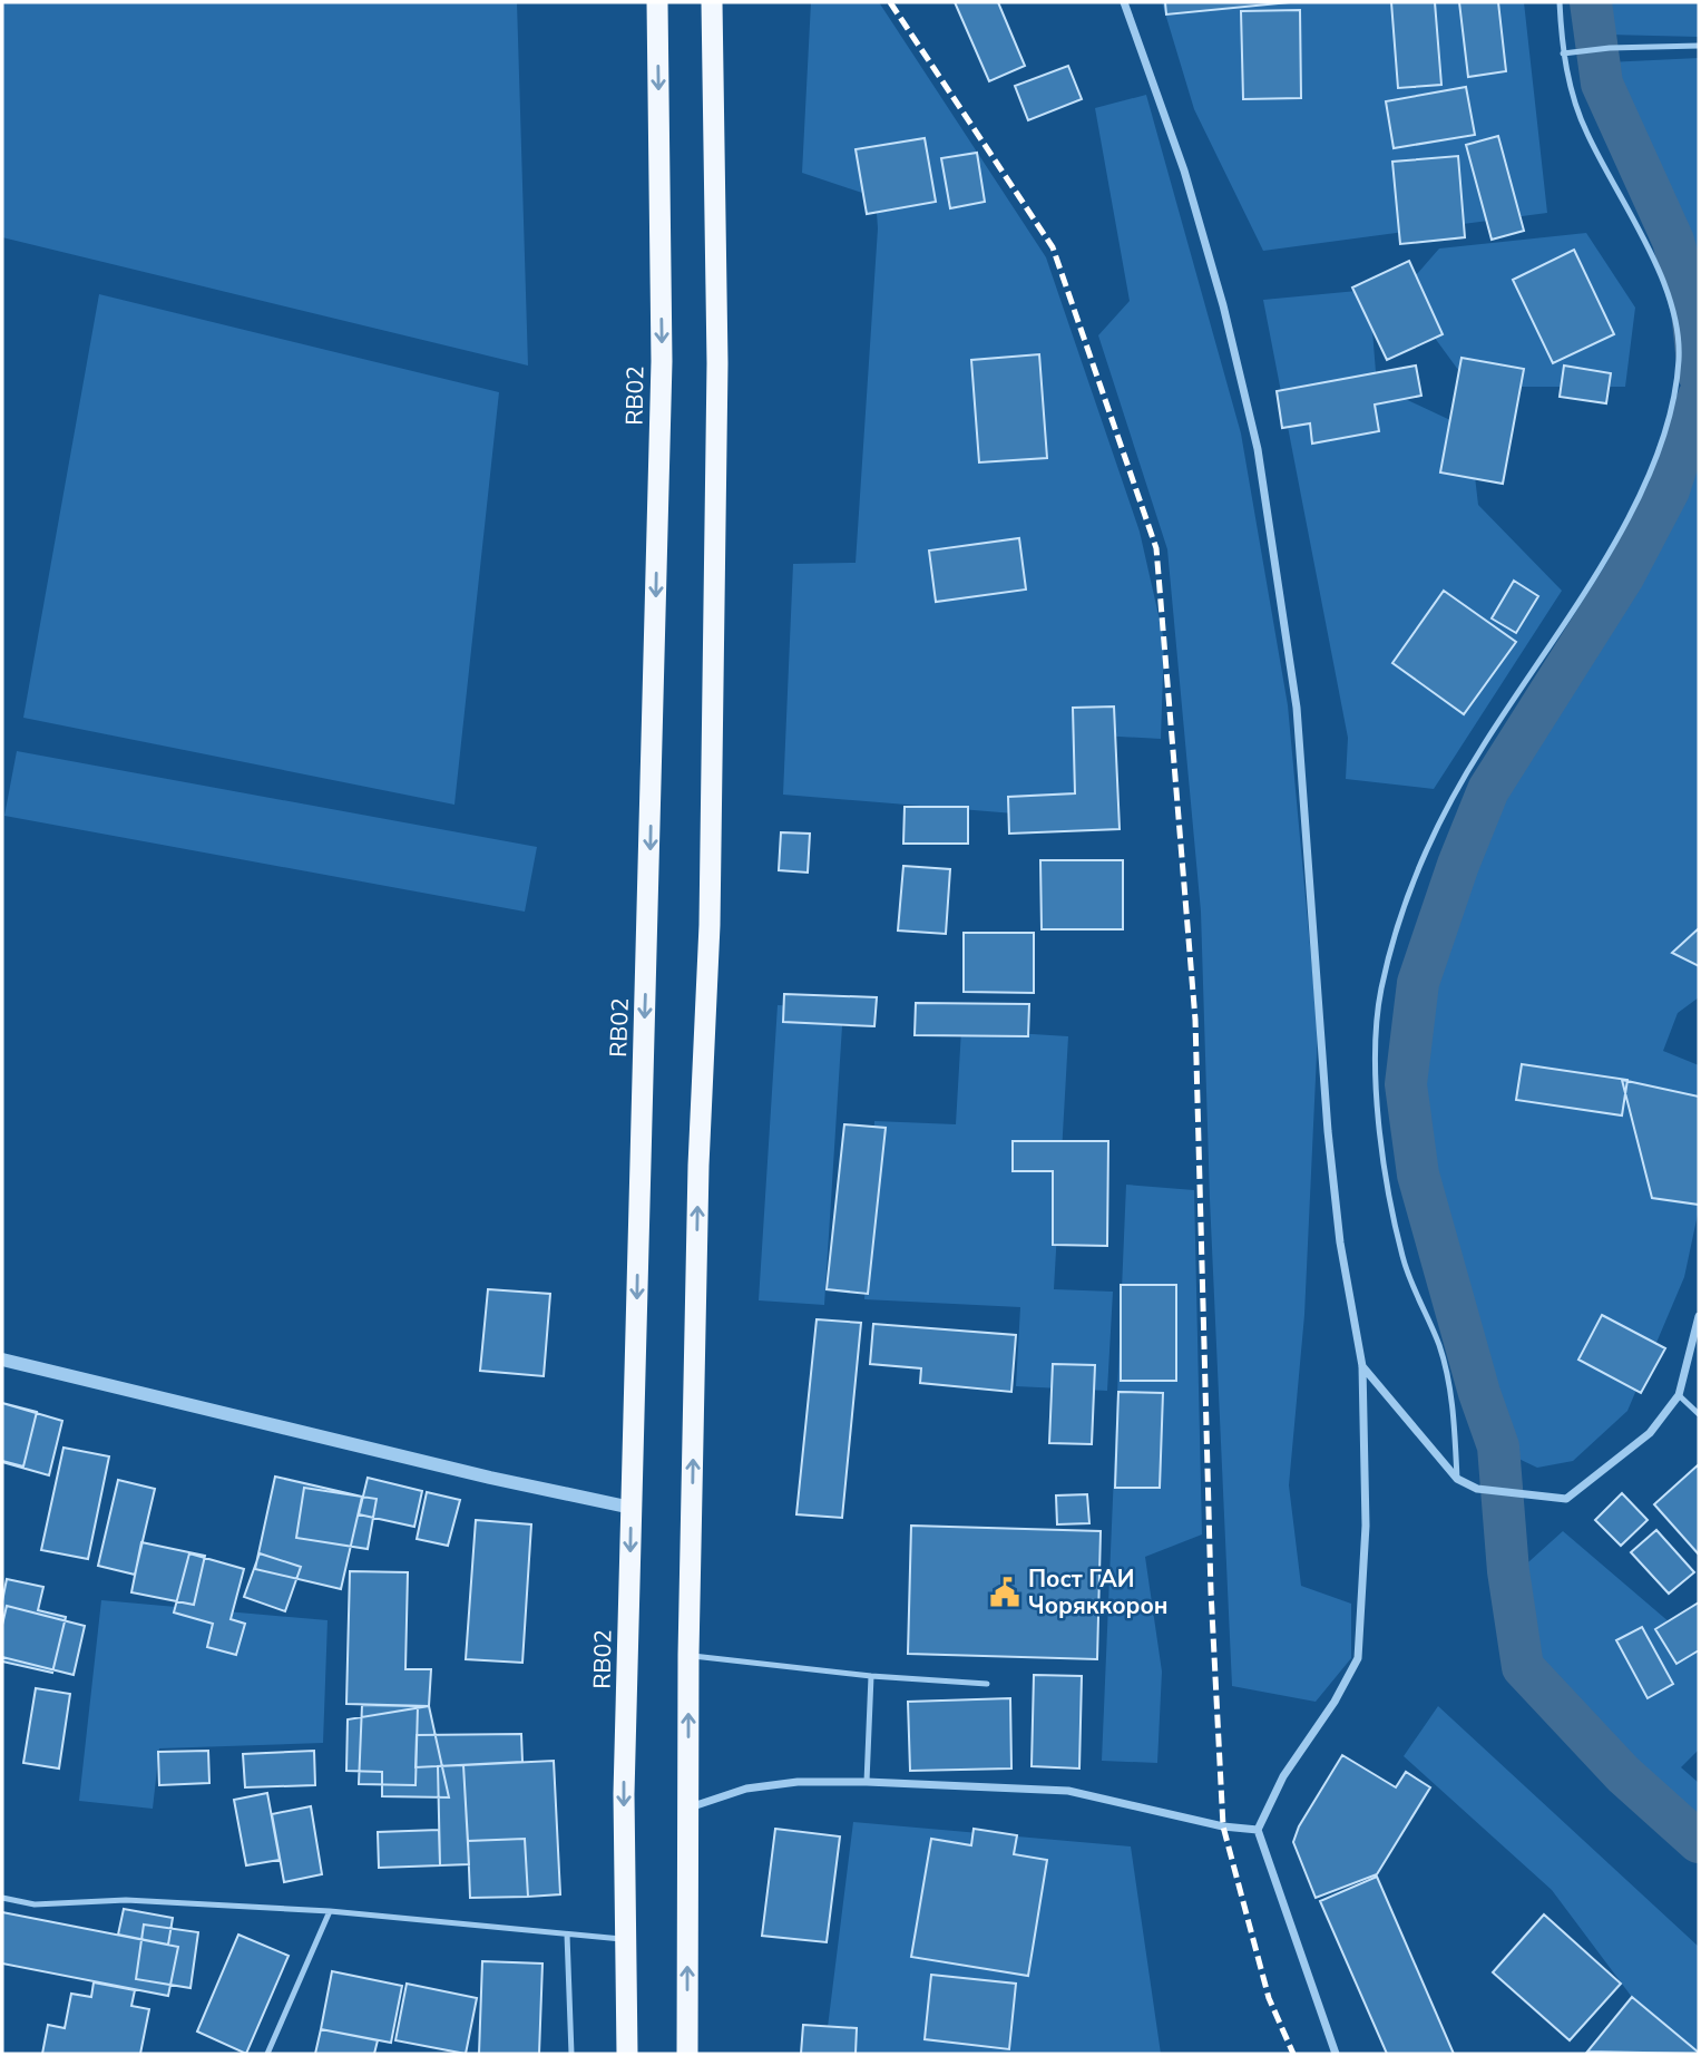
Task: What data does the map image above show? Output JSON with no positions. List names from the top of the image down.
{
  "streets": {
    "highway": ["RB02"]
  },
  "places": {
    "public building": ["Пост ГАИ Чоряккорон"]
  }
}
